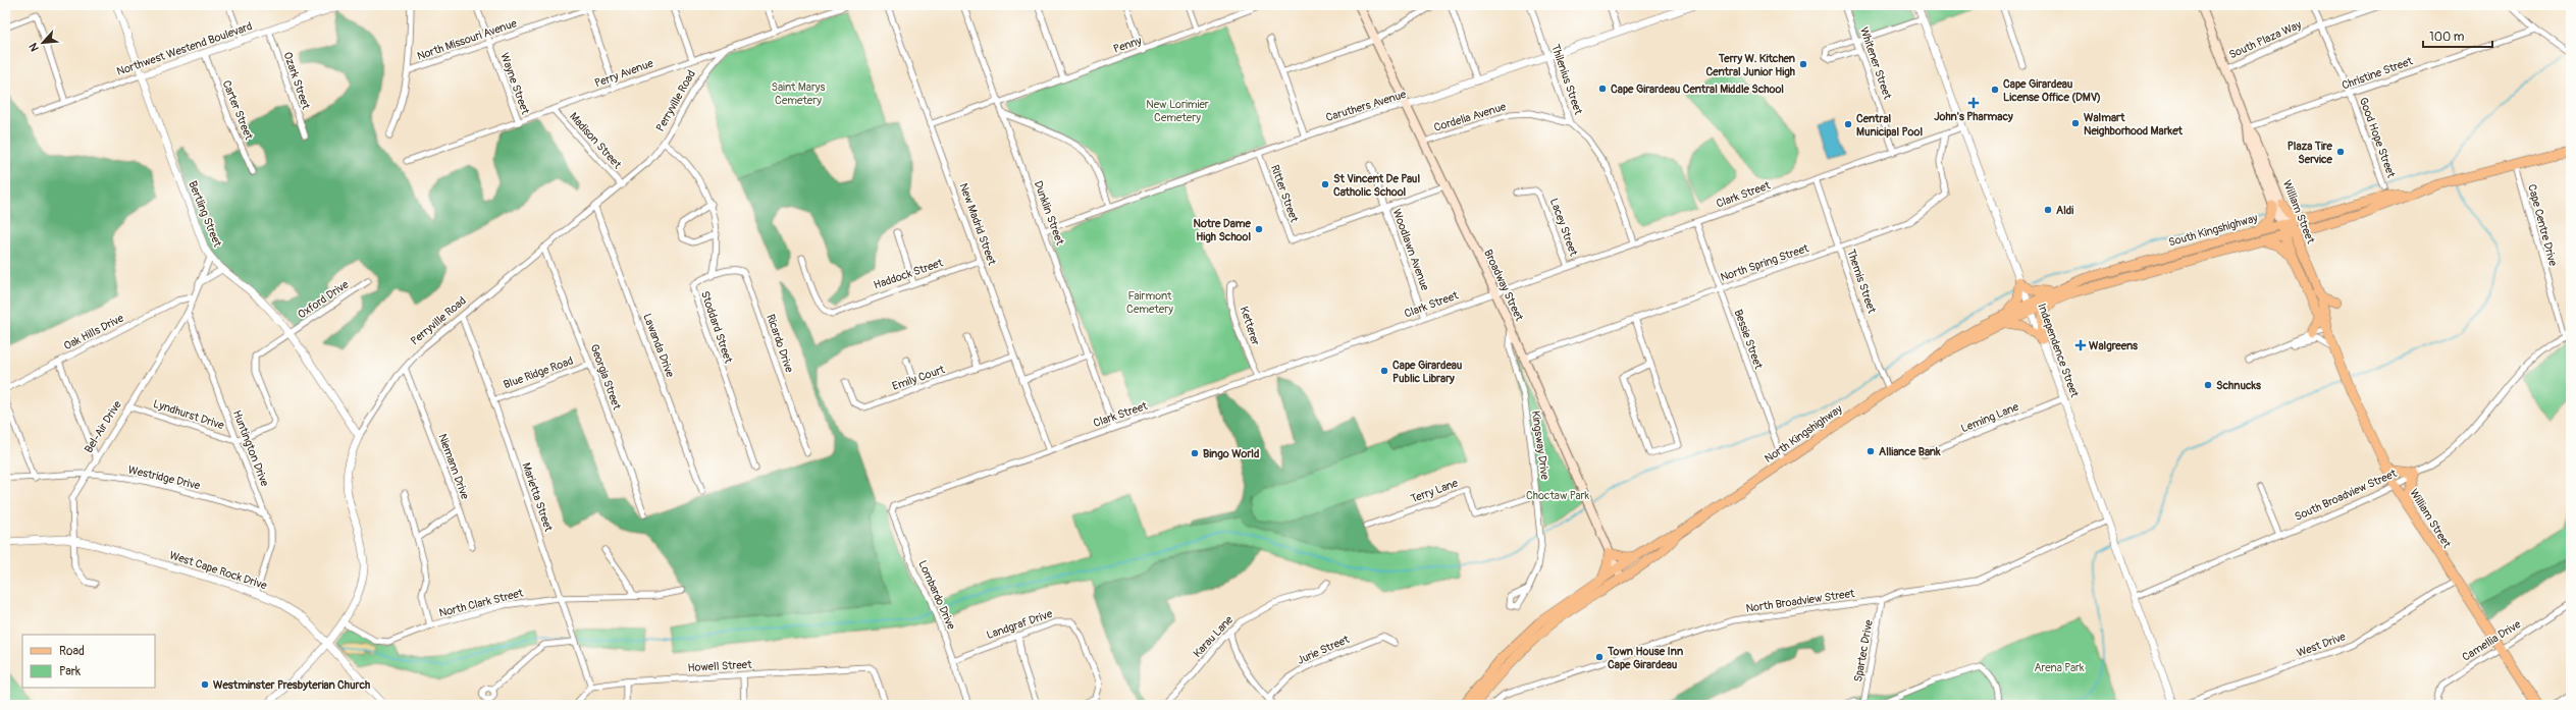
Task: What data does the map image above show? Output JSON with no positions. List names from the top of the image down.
{
  "streets": {
    "main road": [
      "William Street",
      "South Kingshighway",
      "Broadway Street",
      "North Kingshighway"
    ],
    "street": [
      "North Missouri Avenue",
      "South Plaza Way",
      "Penny",
      "Northwest Westend Boulevard",
      "Whitener Street",
      "Perry Avenue",
      "Christine Street",
      "Thilenius Street",
      "Ozark Street",
      "Wayne Street",
      "Perryville Road",
      "Caruthers Avenue",
      "Carter Street",
      "Cordelia Avenue",
      "Good Hope Street",
      "Madison Street",
      "Ritter Street",
      "Clark Street",
      "Dunklin Street",
      "Bertling Street",
      "New Madrid Street",
      "Cape Centre Drive",
      "Lacey Street",
      "Woodlawn Avenue",
      "North Spring Street",
      "Haddock Street",
      "Themis Street",
      "Oxford Drive",
      "Ketterer",
      "Stoddard Street",
      "Oak Hills Drive",
      "Bessie Street",
      "Ricardo Drive",
      "Lawanda Drive",
      "Independence Street",
      "Blue Ridge Road",
      "Georgia Street",
      "Emily Court",
      "Lyndhurst Drive",
      "Leming Lane",
      "Bel-Air Drive",
      "Kingsway Drive",
      "Huntington Drive",
      "Niemann Drive",
      "Westridge Drive",
      "Terry Lane",
      "South Broadview Street",
      "Marietta Street",
      "West Cape Rock Drive",
      "Lombardo Drive",
      "North Broadview Street",
      "North Clark Street",
      "Landgraf Drive",
      "Karau Lane",
      "Camellia Drive",
      "West Drive",
      "Jurie Street",
      "Spartec Drive",
      "Howell Street"
    ]
  },
  "crossings": [
    ["North Missouri Avenue", "Wayne Street"],
    ["South Plaza Way", "Good Hope Street"],
    ["South Plaza Way", "William Street"],
    ["Penny", "Dunklin Street"],
    ["Penny", "New Madrid Street"],
    ["Northwest Westend Boulevard", "Ozark Street"],
    ["Northwest Westend Boulevard", "Carter Street"],
    ["Northwest Westend Boulevard", "Bertling Street"],
    ["Whitener Street", "Clark Street"],
    ["Perry Avenue", "Wayne Street"],
    ["Perry Avenue", "Perryville Road"],
    ["Perry Avenue", "Madison Street"],
    ["Christine Street", "Good Hope Street"],
    ["Christine Street", "William Street"],
    ["Thilenius Street", "Caruthers Avenue"],
    ["Thilenius Street", "Cordelia Avenue"],
    ["Thilenius Street", "Clark Street"],
    ["Perryville Road", "Madison Street"],
    ["Perryville Road", "Bertling Street"],
    ["Perryville Road", "Stoddard Street"],
    ["Perryville Road", "Lawanda Drive"],
    ["Perryville Road", "Georgia Street"],
    ["Perryville Road", "Niemann Drive"],
    ["Perryville Road", "Marietta Street"],
    ["Perryville Road", "West Cape Rock Drive"],
    ["Perryville Road", "North Clark Street"],
    ["Caruthers Avenue", "Ritter Street"],
    ["Caruthers Avenue", "Dunklin Street"],
    ["Caruthers Avenue", "Broadway Street"],
    ["Cordelia Avenue", "Broadway Street"],
    ["Good Hope Street", "South Kingshighway"],
    ["Ritter Street", "Woodlawn Avenue"],
    ["Clark Street", "Dunklin Street"],
    ["Clark Street", "New Madrid Street"],
    ["Clark Street", "Lacey Street"],
    ["Clark Street", "Woodlawn Avenue"],
    ["Clark Street", "North Spring Street"],
    ["Clark Street", "Themis Street"],
    ["Clark Street", "Broadway Street"],
    ["Clark Street", "Ketterer"],
    ["Clark Street", "Bessie Street"],
    ["Clark Street", "Independence Street"],
    ["Clark Street", "Lombardo Drive"],
    ["William Street", "South Kingshighway"],
    ["William Street", "South Broadview Street"],
    ["William Street", "Camellia Drive"],
    ["William Street", "West Drive"],
    ["Bertling Street", "Oxford Drive"],
    ["Bertling Street", "Bel-Air Drive"],
    ["New Madrid Street", "Haddock Street"],
    ["New Madrid Street", "Emily Court"],
    ["Cape Centre Drive", "South Kingshighway"],
    ["Cape Centre Drive", "South Broadview Street"],
    ["South Kingshighway", "Independence Street"],
    ["South Kingshighway", "North Kingshighway"],
    ["North Spring Street", "Themis Street"],
    ["North Spring Street", "Broadway Street"],
    ["North Spring Street", "Bessie Street"],
    ["Themis Street", "North Kingshighway"],
    ["Broadway Street", "North Kingshighway"],
    ["Broadway Street", "Kingsway Drive"],
    ["Stoddard Street", "Ricardo Drive"],
    ["Oak Hills Drive", "Bel-Air Drive"],
    ["Bessie Street", "North Kingshighway"],
    ["Independence Street", "Leming Lane"],
    ["Independence Street", "North Kingshighway"],
    ["Independence Street", "South Broadview Street"],
    ["Independence Street", "North Broadview Street"],
    ["Blue Ridge Road", "Georgia Street"],
    ["Blue Ridge Road", "Marietta Street"],
    ["Lyndhurst Drive", "Bel-Air Drive"],
    ["Lyndhurst Drive", "Huntington Drive"],
    ["Bel-Air Drive", "Huntington Drive"],
    ["Bel-Air Drive", "Westridge Drive"],
    ["Bel-Air Drive", "West Cape Rock Drive"],
    ["Kingsway Drive", "Terry Lane"],
    ["Huntington Drive", "Westridge Drive"],
    ["Huntington Drive", "West Cape Rock Drive"],
    ["Marietta Street", "North Clark Street"],
    ["Marietta Street", "Howell Street"],
    ["Lombardo Drive", "Landgraf Drive"],
    ["North Broadview Street", "Spartec Drive"]
  ],
  "parks": [
    "Saint Marys Cemetery",
    "New Lorimier Cemetery",
    "Fairmont Cemetery",
    "Choctaw Park",
    "Arena Park"
  ],
  "places": {
    "other": [
      "Terry W. Kitchen Central Junior High",
      "Cape Girardeau Central Middle School",
      "Cape Girardeau License Office (DMV)",
      "Walmart Neighborhood Market",
      "Central Municipal Pool",
      "Plaza Tire Service",
      "St Vincent De Paul Catholic School",
      "Aldi",
      "Notre Dame High School",
      "Cape Girardeau Public Library",
      "Schnucks",
      "Alliance Bank",
      "Bingo World",
      "Town House Inn Cape Girardeau",
      "Westminster Presbyterian Church"
    ],
    "health": ["John's Pharmacy", "Walgreens"]
  },
  "legend": ["Road", "Park"],
  "scale_bar": "100 m",
  "north": "bottom left"
}
